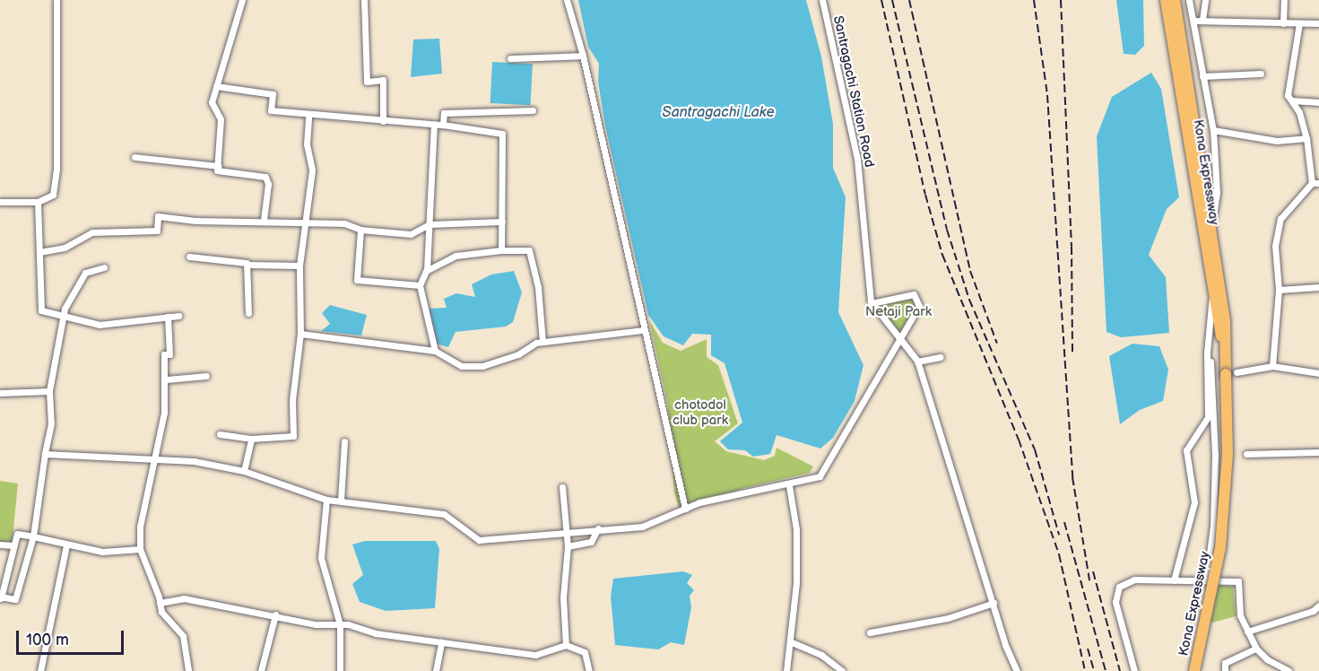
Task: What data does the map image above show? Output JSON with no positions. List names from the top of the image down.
{
  "streets": {
    "highway": ["Kona Expressway"],
    "street": ["Santragachi Station Road"]
  },
  "water": ["Santragachi Lake"],
  "parks": ["Netaji Park", "chotodol club park"],
  "scale_bar": "100 m"
}
